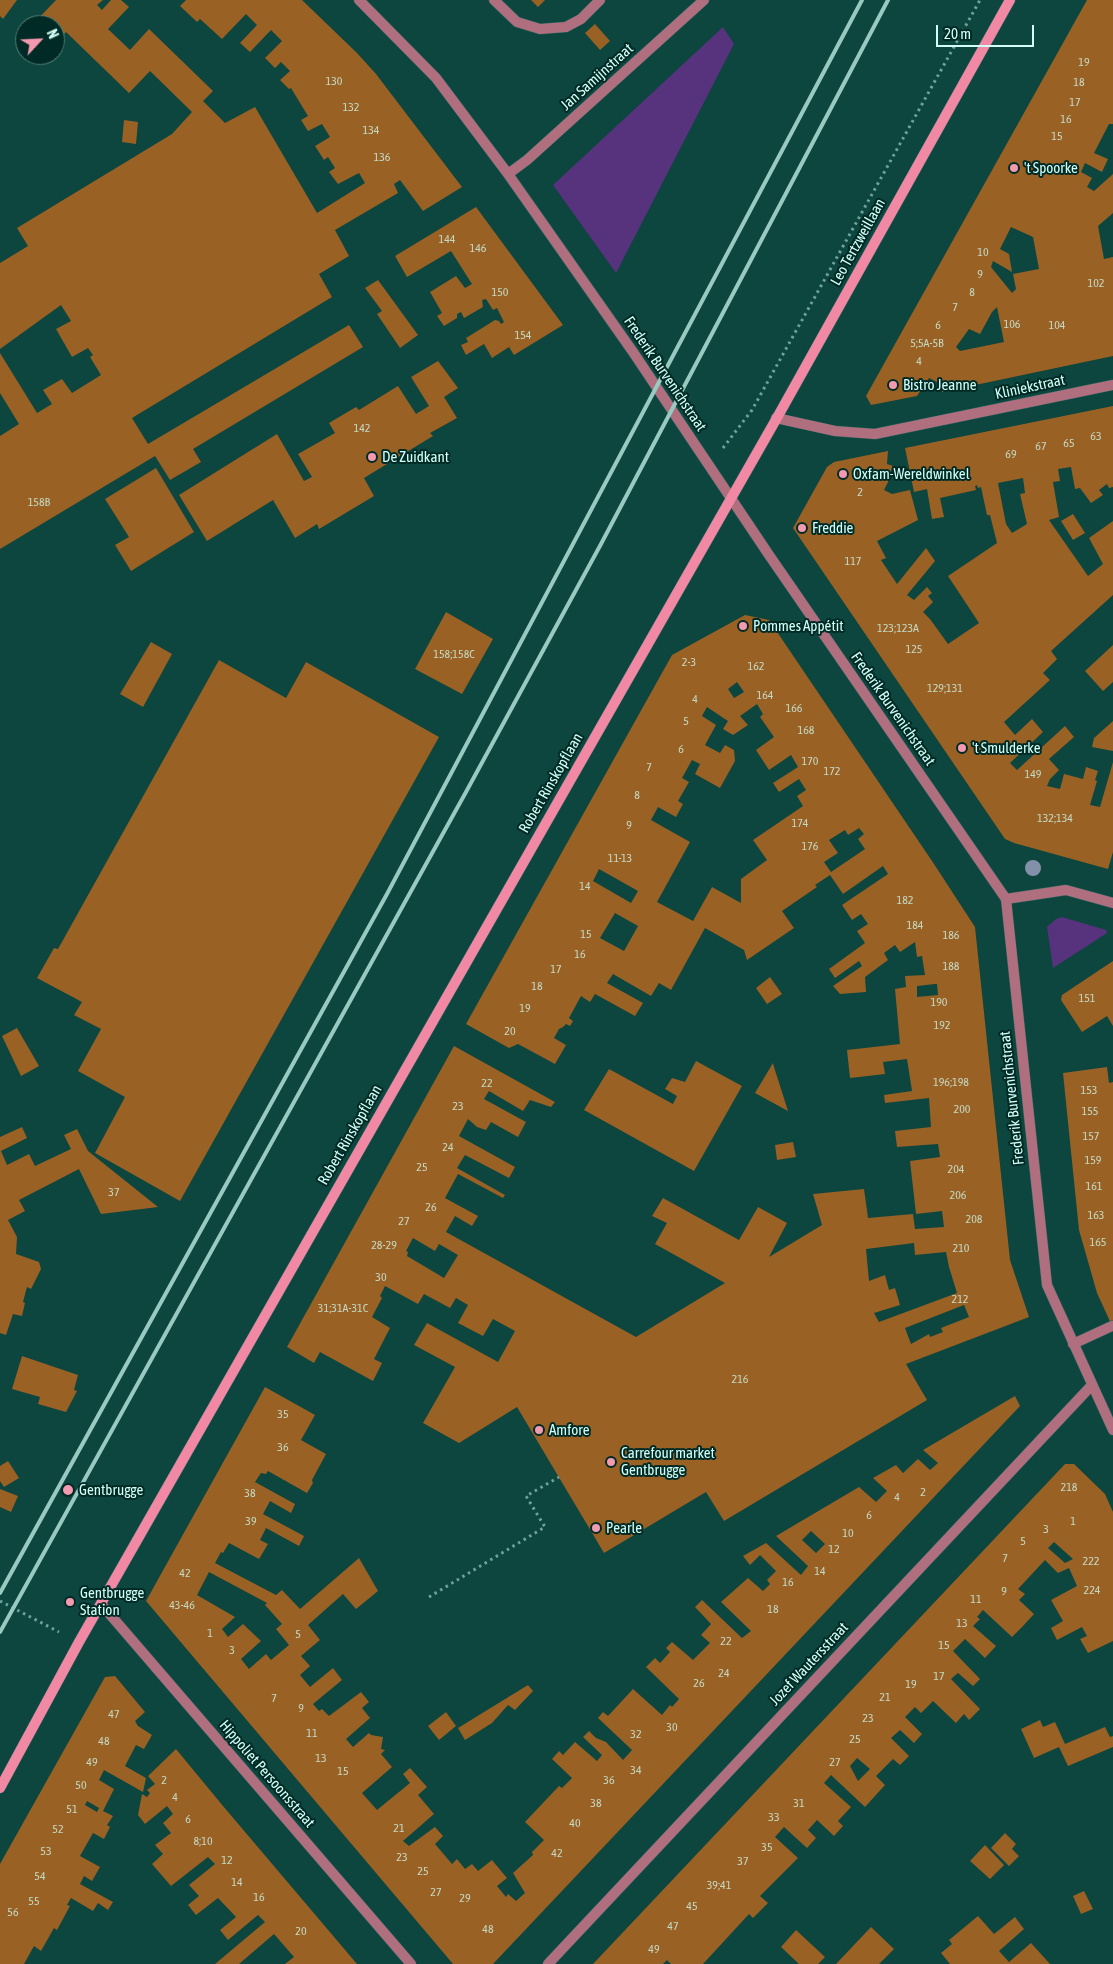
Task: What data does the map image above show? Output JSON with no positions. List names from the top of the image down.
{
  "streets": {
    "street": [
      "Jan Samijnstraat",
      "Leo Tertzweillaan",
      "Frederik Burvenichstraat",
      "Kliniekstraat",
      "Robert Rinskopflaan",
      "Jozef Wautersstraat",
      "Hippoliet Persoonsstraat"
    ]
  },
  "crossings": [
    ["Jan Samijnstraat", "Frederik Burvenichstraat"],
    ["Leo Tertzweillaan", "Frederik Burvenichstraat"],
    ["Leo Tertzweillaan", "Kliniekstraat"],
    ["Leo Tertzweillaan", "Robert Rinskopflaan"],
    ["Frederik Burvenichstraat", "Robert Rinskopflaan"],
    ["Frederik Burvenichstraat", "Jozef Wautersstraat"],
    ["Robert Rinskopflaan", "Hippoliet Persoonsstraat"]
  ],
  "places": [
    "'t Spoorke",
    "Bistro Jeanne",
    "De Zuidkant",
    "Oxfam-Wereldwinkel",
    "Freddie",
    "Pommes Appétit",
    "'t Smulderke",
    "Amfore",
    "Carrefour market Gentbrugge",
    "Gentbrugge",
    "Pearle",
    "Gentbrugge Station"
  ],
  "house_numbers": [
    "19",
    "130",
    "18",
    "17",
    "132",
    "16",
    "134",
    "15",
    "136",
    "144",
    "146",
    "10",
    "9",
    "102",
    "150",
    "8",
    "7",
    "106",
    "6",
    "104",
    "154",
    "5;5A-5B",
    "4",
    "142",
    "63",
    "65",
    "67",
    "69",
    "2",
    "158B",
    "117",
    "123;123A",
    "125",
    "158;158C",
    "2-3",
    "162",
    "129;131",
    "164",
    "4",
    "166",
    "5",
    "168",
    "6",
    "170",
    "7",
    "172",
    "149",
    "8",
    "132;134",
    "174",
    "9",
    "176",
    "11-13",
    "14",
    "182",
    "184",
    "15",
    "186",
    "16",
    "188",
    "17",
    "18",
    "151",
    "190",
    "19",
    "192",
    "20",
    "196;198",
    "22",
    "153",
    "23",
    "200",
    "155",
    "157",
    "24",
    "159",
    "25",
    "204",
    "161",
    "37",
    "206",
    "26",
    "163",
    "208",
    "27",
    "165",
    "28-29",
    "210",
    "30",
    "212",
    "31;31A-31C",
    "216",
    "35",
    "36",
    "218",
    "2",
    "38",
    "4",
    "6",
    "39",
    "1",
    "3",
    "10",
    "5",
    "12",
    "7",
    "222",
    "14",
    "42",
    "16",
    "224",
    "9",
    "11",
    "43-46",
    "18",
    "13",
    "1",
    "5",
    "22",
    "15",
    "3",
    "24",
    "17",
    "26",
    "19",
    "21",
    "7",
    "9",
    "47",
    "23",
    "30",
    "11",
    "32",
    "25",
    "48",
    "13",
    "49",
    "27",
    "34",
    "15",
    "2",
    "36",
    "50",
    "4",
    "38",
    "31",
    "51",
    "33",
    "6",
    "40",
    "21",
    "52",
    "8;10",
    "35",
    "53",
    "42",
    "23",
    "12",
    "37",
    "25",
    "54",
    "14",
    "39;41",
    "27",
    "16",
    "29",
    "55",
    "45",
    "56",
    "47",
    "48",
    "20",
    "49"
  ],
  "scale_bar": "20 m",
  "north": "top right"
}
